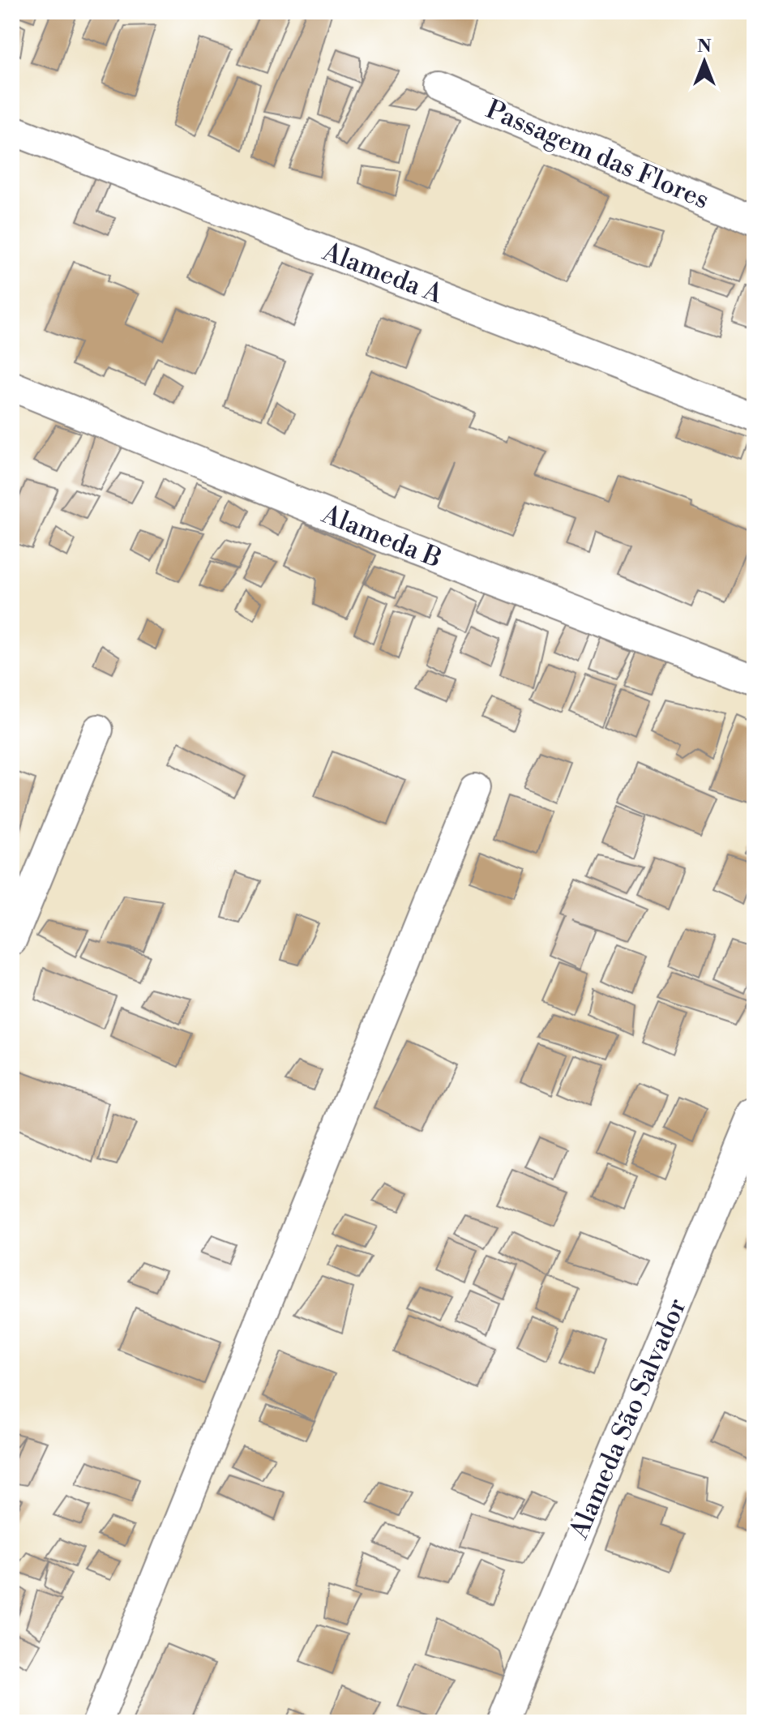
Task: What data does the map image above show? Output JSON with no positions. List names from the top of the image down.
{
  "streets": {
    "street": [
      "Passagem das Flores",
      "Alameda A",
      "Alameda B",
      "Alameda São Salvador"
    ]
  },
  "north": "top"
}
